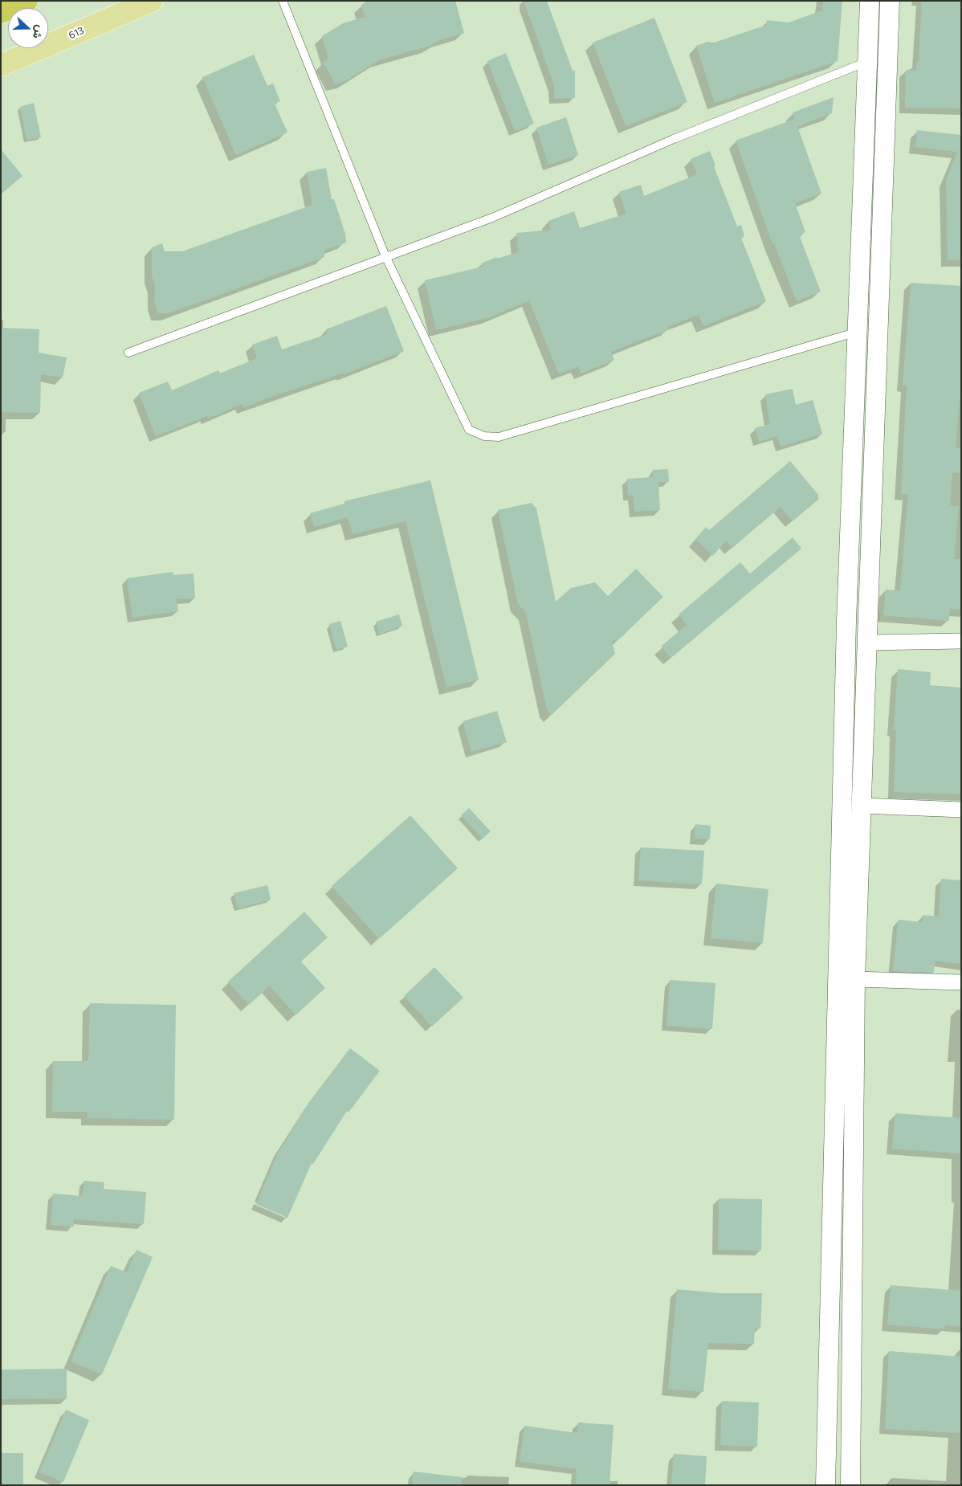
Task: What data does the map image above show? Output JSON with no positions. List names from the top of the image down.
{
  "streets": {
    "main road": ["613"]
  },
  "north": "right"
}
